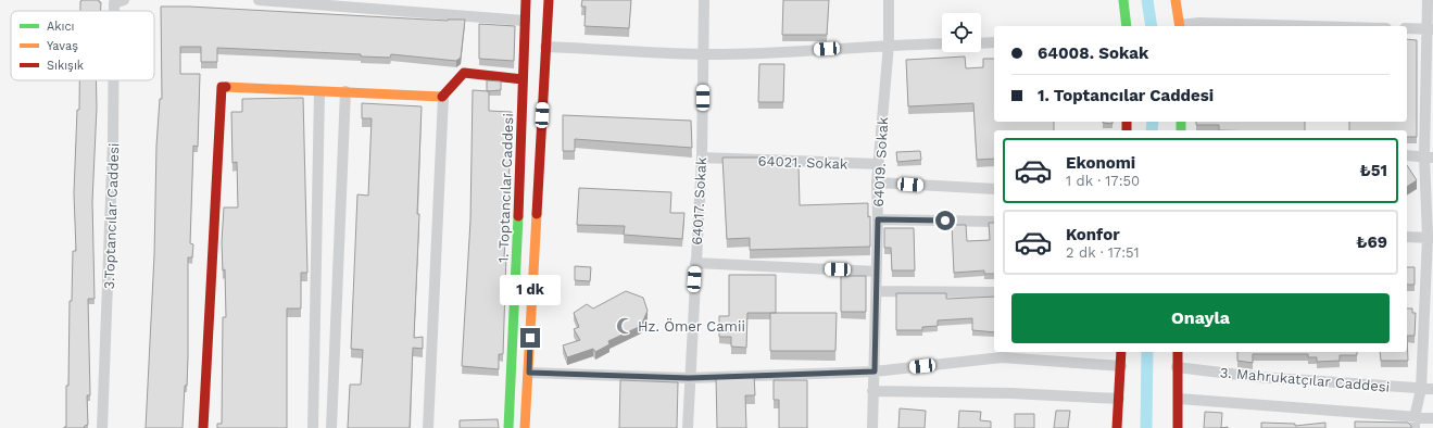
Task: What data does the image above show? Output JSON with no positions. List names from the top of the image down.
{
  "streets": {
    "street": [
      "64021. Sokak",
      "64019. Sokak",
      "1. Toptancılar Caddesi",
      "64017. Sokak",
      "3.Toptancılar Caddesi",
      "3. Mahrukatçılar Caddesi"
    ]
  },
  "crossings": [
    ["64021. Sokak", "64019. Sokak"],
    ["64021. Sokak", "64017. Sokak"]
  ],
  "places": {
    "mosque": ["Hz. Ömer Camii"]
  },
  "legend": ["Akıcı", "Yavaş", "Sıkışık"],
  "page": {
    "banner": ["64008. Sokak", "1. Toptancılar Caddesi"],
    "list": [
      {
        "name": "Ekonomi",
        "note": "1 dk · 17:50",
        "value": "₺51"
      },
      {
        "name": "Konfor",
        "note": "2 dk · 17:51",
        "value": "₺69"
      }
    ],
    "bubble": "1 dk",
    "buttons": "Onayla"
  }
}
